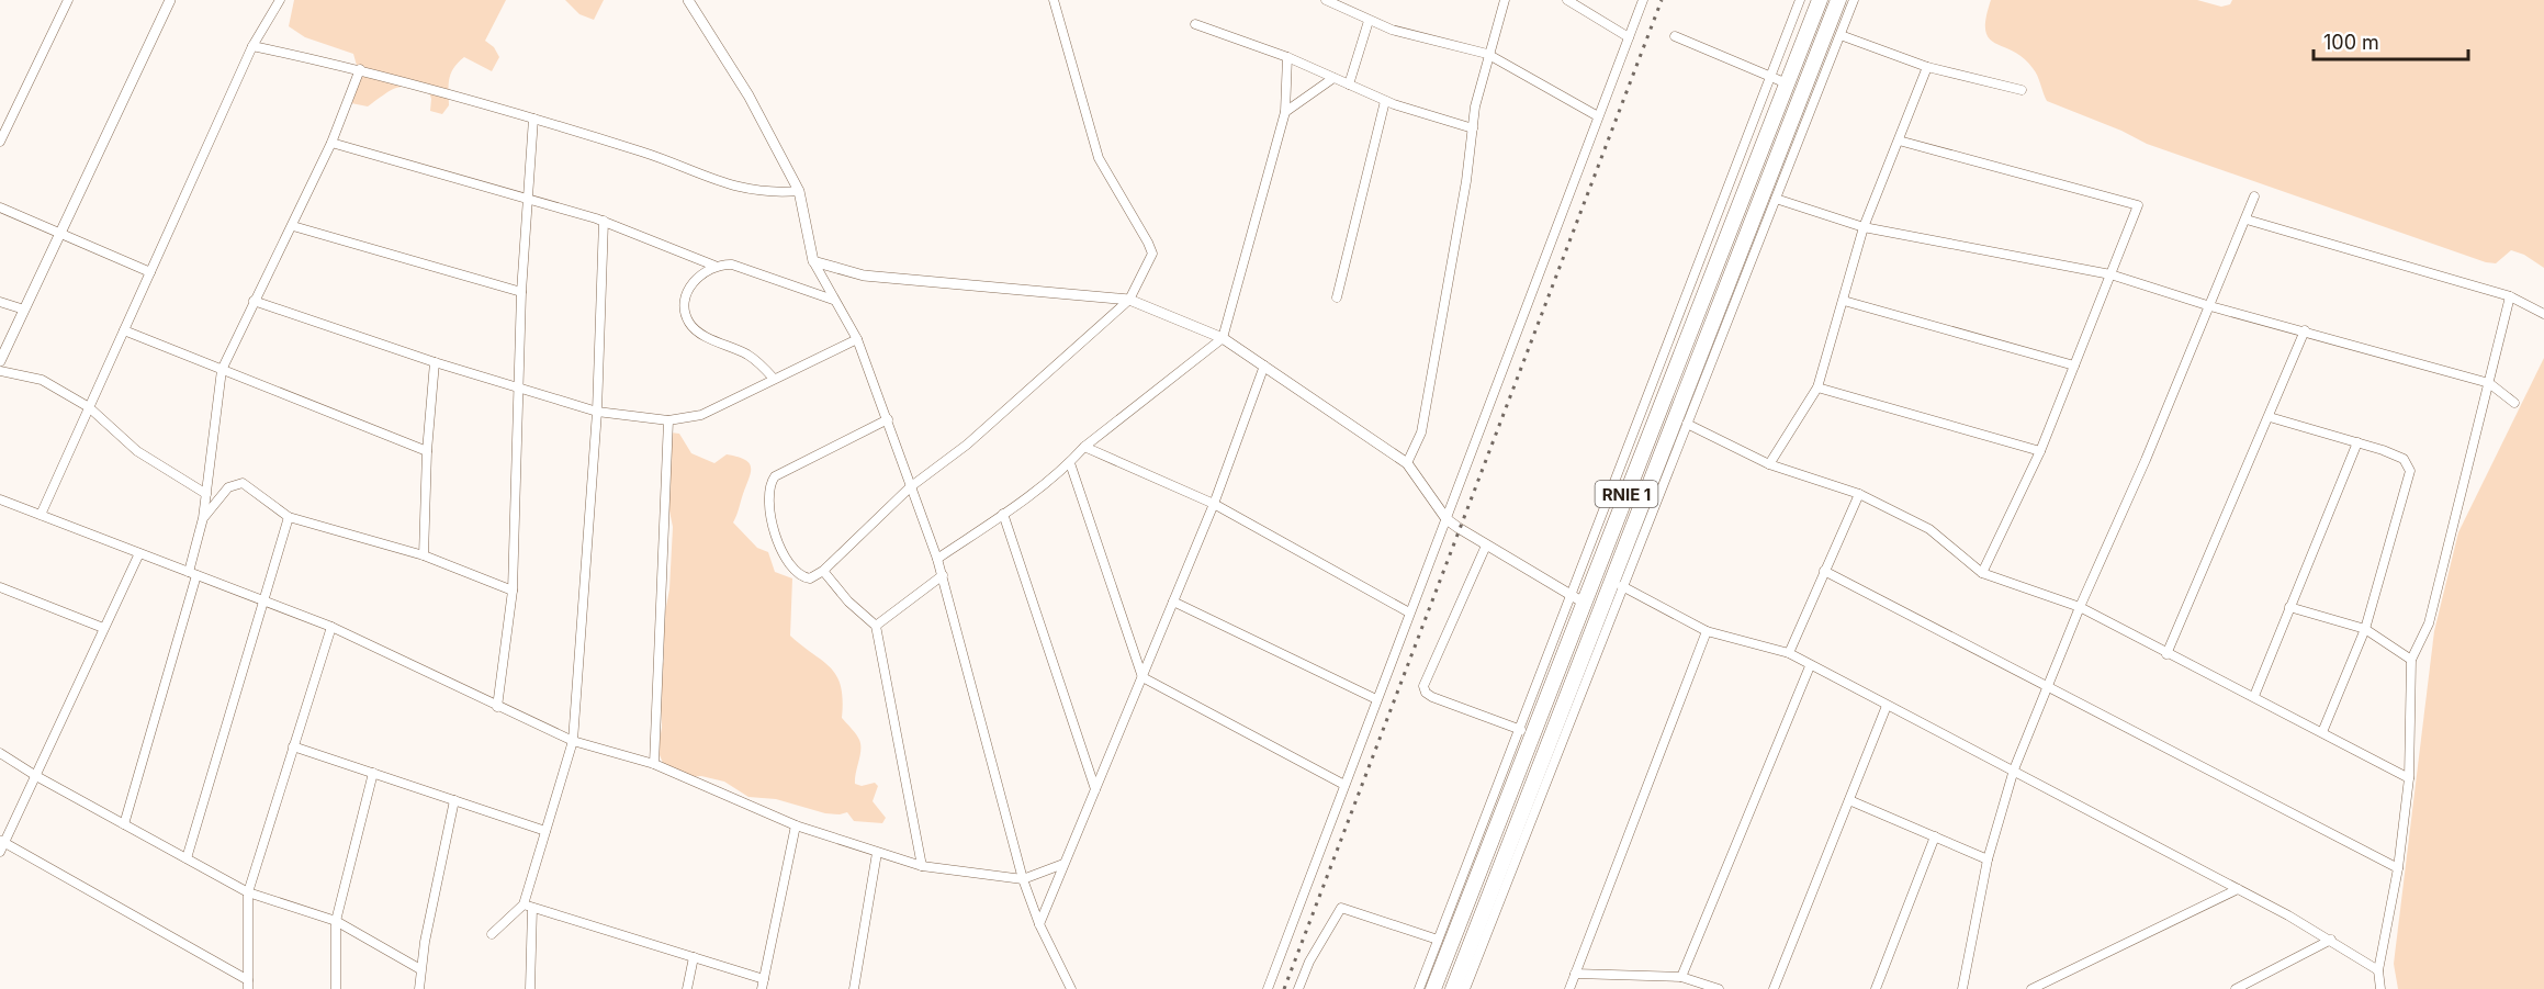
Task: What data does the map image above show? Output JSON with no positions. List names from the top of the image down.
{
  "streets": {
    "highway": ["RNIE 1"]
  },
  "scale_bar": "100 m"
}
